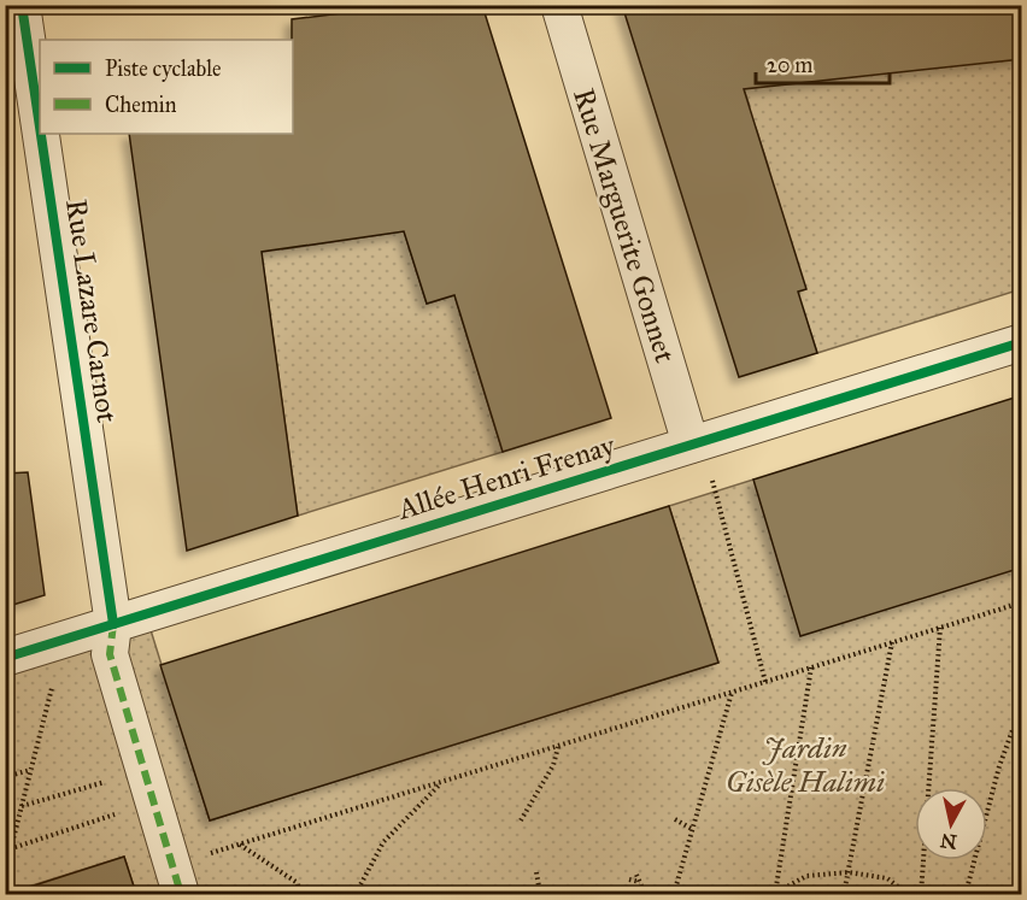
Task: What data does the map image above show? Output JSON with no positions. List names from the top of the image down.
{
  "streets": {
    "street": ["Rue Marguerite Gonnet", "Rue Lazare Carnot", "Allée Henri Frenay"]
  },
  "crossings": [
    ["Rue Marguerite Gonnet", "Allée Henri Frenay"],
    ["Rue Lazare Carnot", "Allée Henri Frenay"]
  ],
  "parks": ["Jardin Gisèle Halimi"],
  "legend": ["Piste cyclable", "Chemin"],
  "scale_bar": "20 m",
  "north": "bottom"
}
